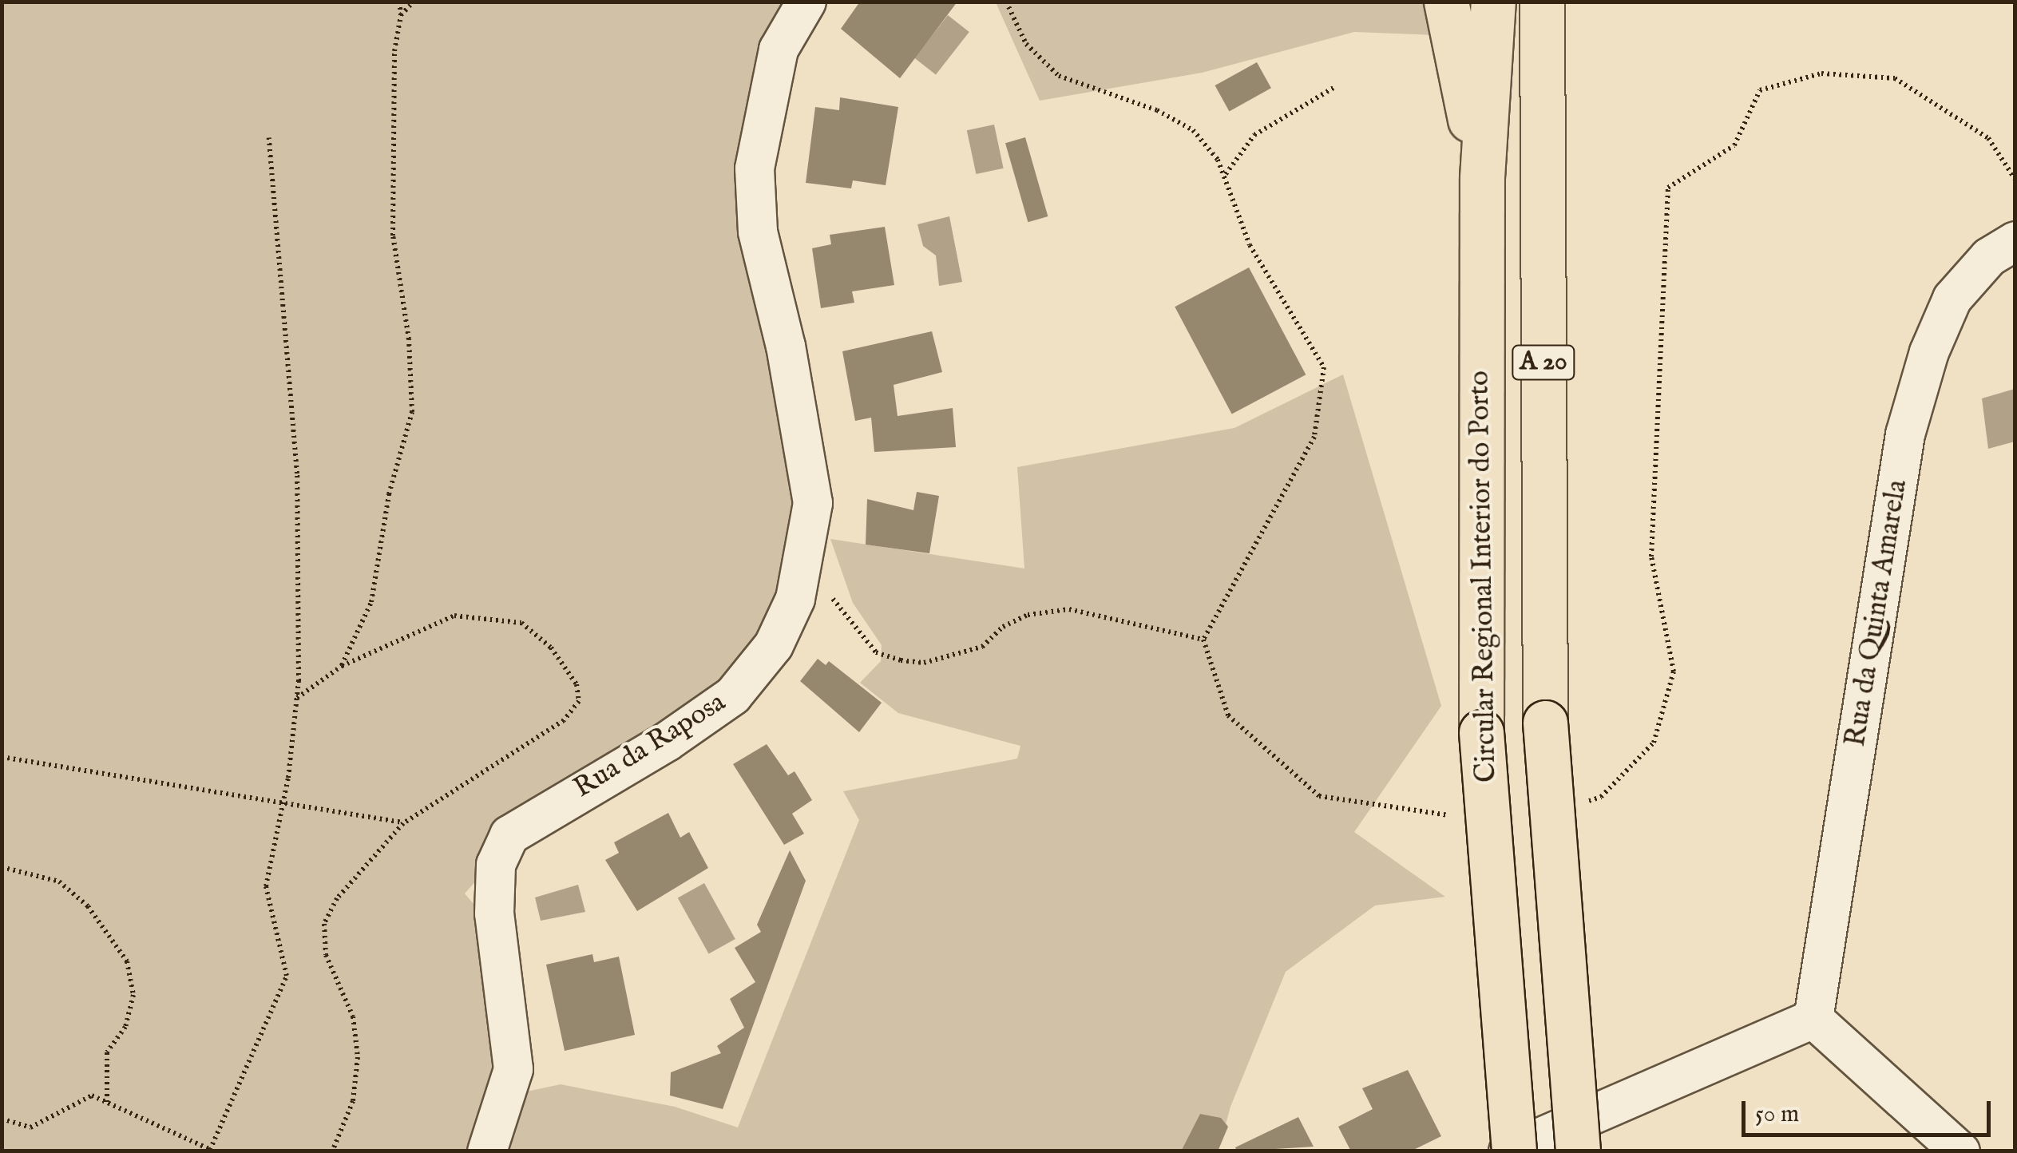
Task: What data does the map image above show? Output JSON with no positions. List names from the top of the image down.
{
  "streets": {
    "highway": ["A 20", "Circular Regional Interior do Porto"],
    "street": ["Rua da Quinta Amarela", "Rua da Raposa"]
  },
  "scale_bar": "50 m"
}
